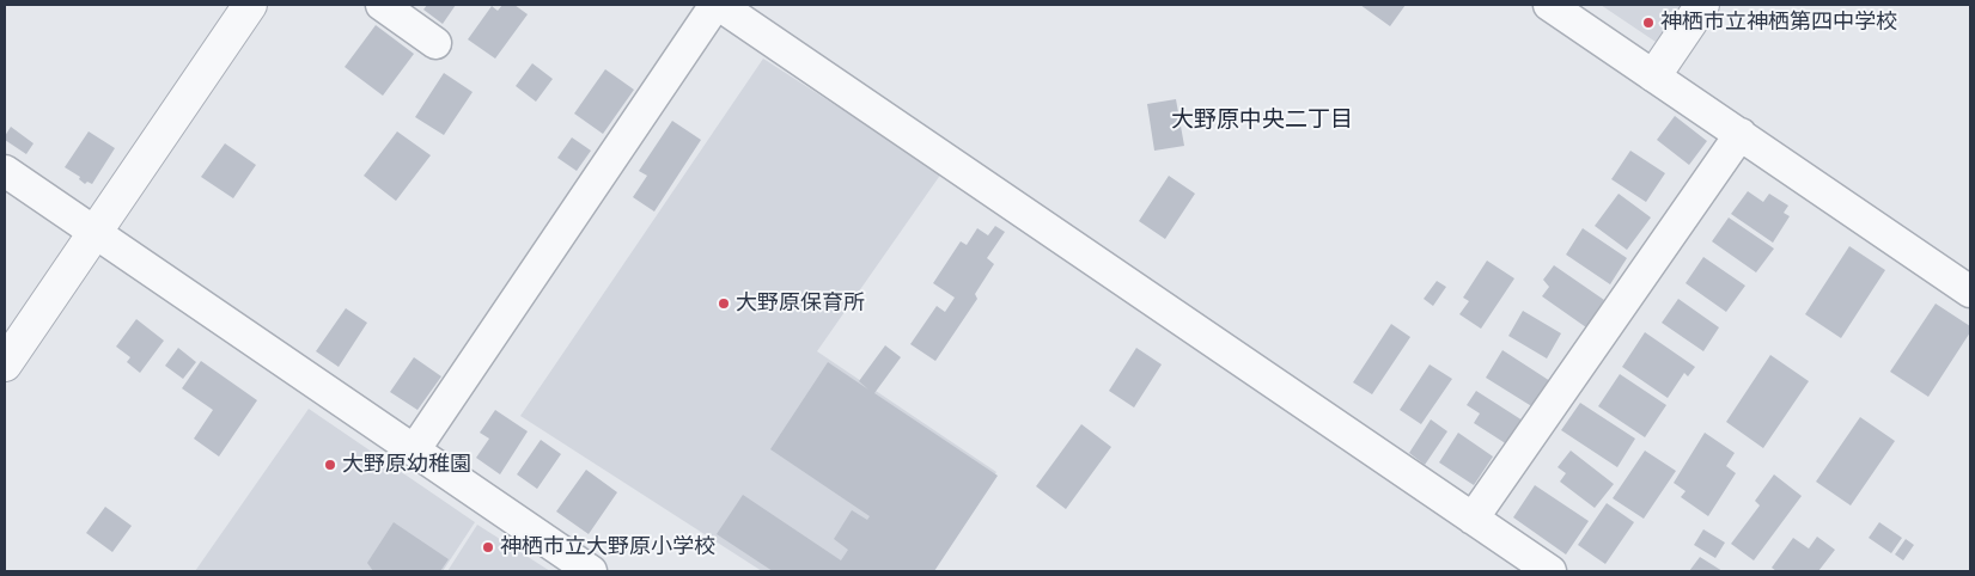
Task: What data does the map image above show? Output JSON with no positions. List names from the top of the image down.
{
  "districts": ["大野原中央二丁目"],
  "places": [
    "神栖市立神栖第四中学校",
    "大野原保育所",
    "大野原幼稚園",
    "神栖市立大野原小学校"
  ]
}
